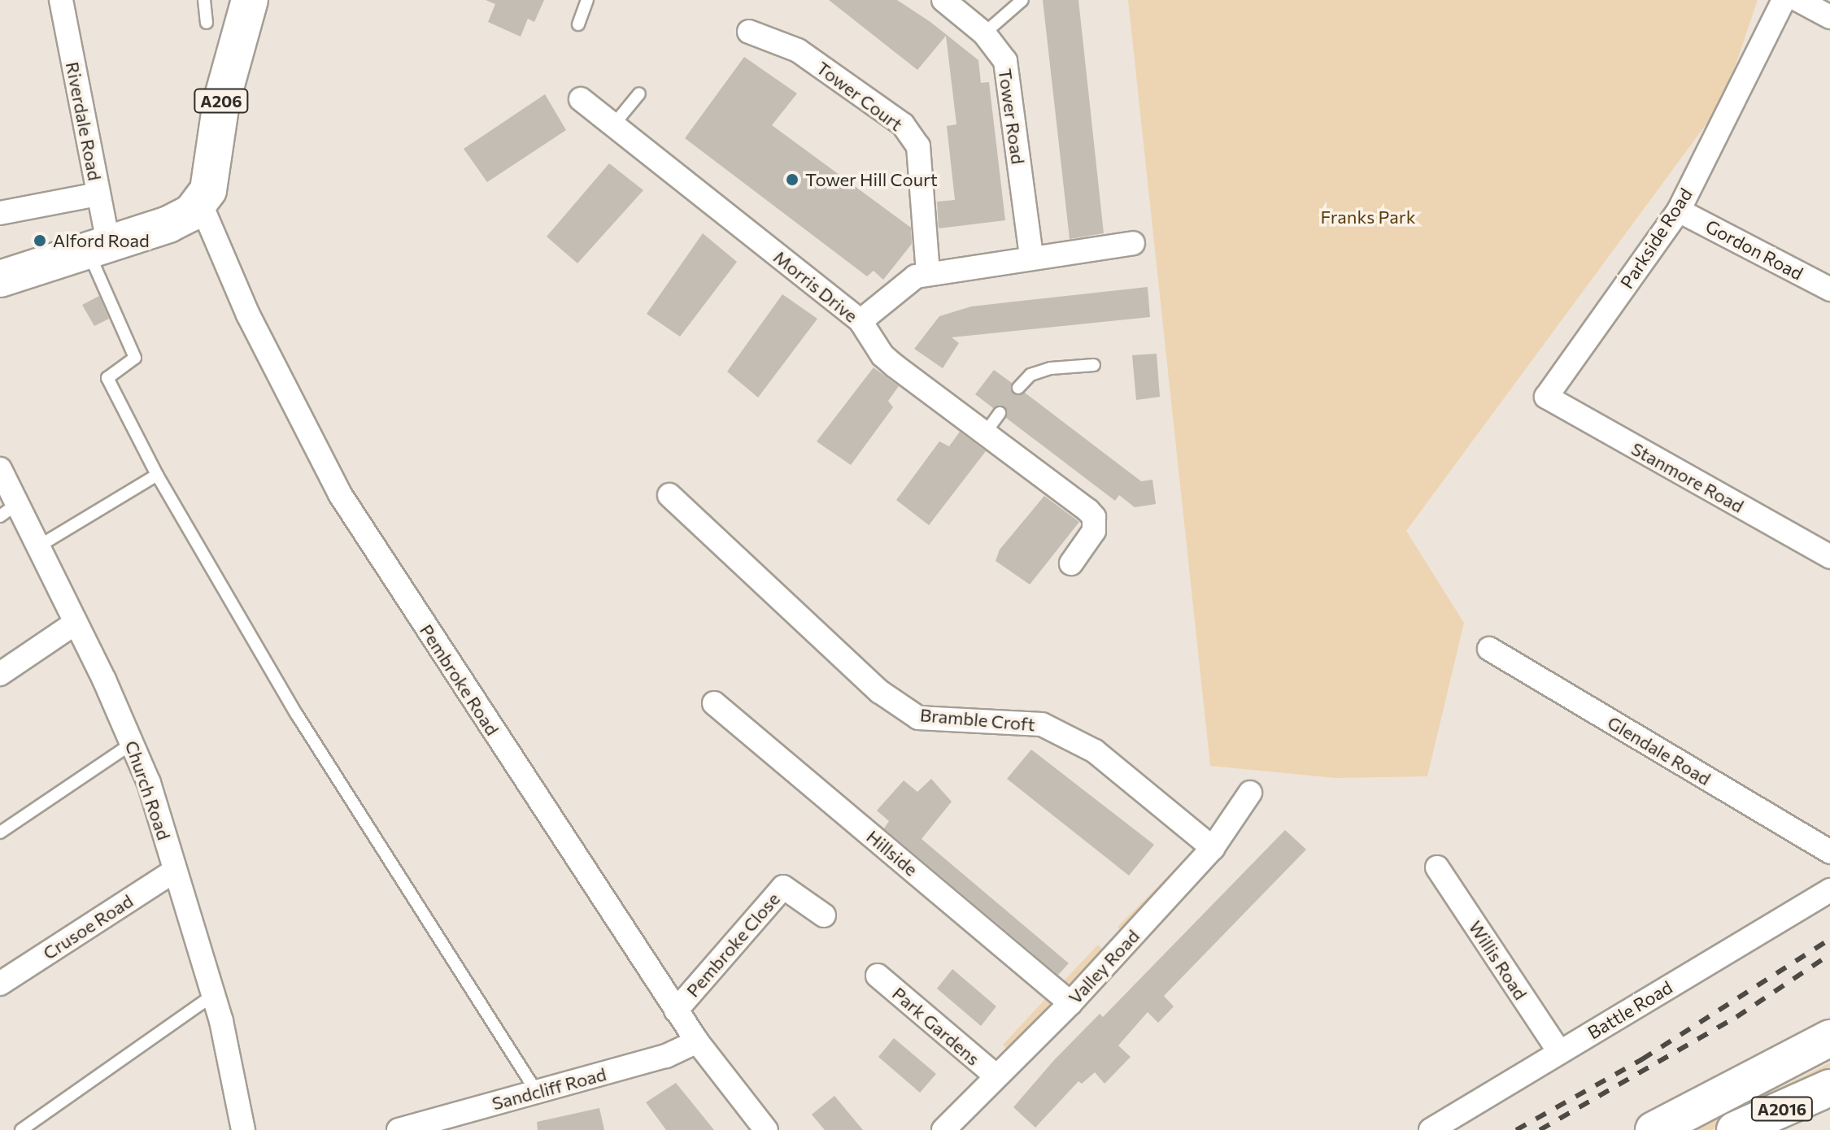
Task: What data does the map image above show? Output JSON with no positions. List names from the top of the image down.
{
  "streets": {
    "main road": ["A206", "A2016"],
    "street": [
      "Tower Court",
      "Tower Road",
      "Riverdale Road",
      "Parkside Road",
      "Gordon Road",
      "Morris Drive",
      "Stanmore Road",
      "Pembroke Road",
      "Bramble Croft",
      "Glendale Road",
      "Church Road",
      "Hillside",
      "Crusoe Road",
      "Pembroke Close",
      "Willis Road",
      "Valley Road",
      "Battle Road",
      "Park Gardens",
      "Sandcliff Road"
    ]
  },
  "crossings": [
    ["A206", "Pembroke Road"],
    ["Parkside Road", "Gordon Road"],
    ["Parkside Road", "Stanmore Road"],
    ["Pembroke Road", "Pembroke Close"],
    ["Pembroke Road", "Sandcliff Road"],
    ["Bramble Croft", "Valley Road"],
    ["Church Road", "Crusoe Road"],
    ["Hillside", "Valley Road"],
    ["Willis Road", "Battle Road"],
    ["Valley Road", "Park Gardens"]
  ],
  "parks": ["Franks Park"],
  "places": ["Tower Hill Court", "Alford Road"]
}
